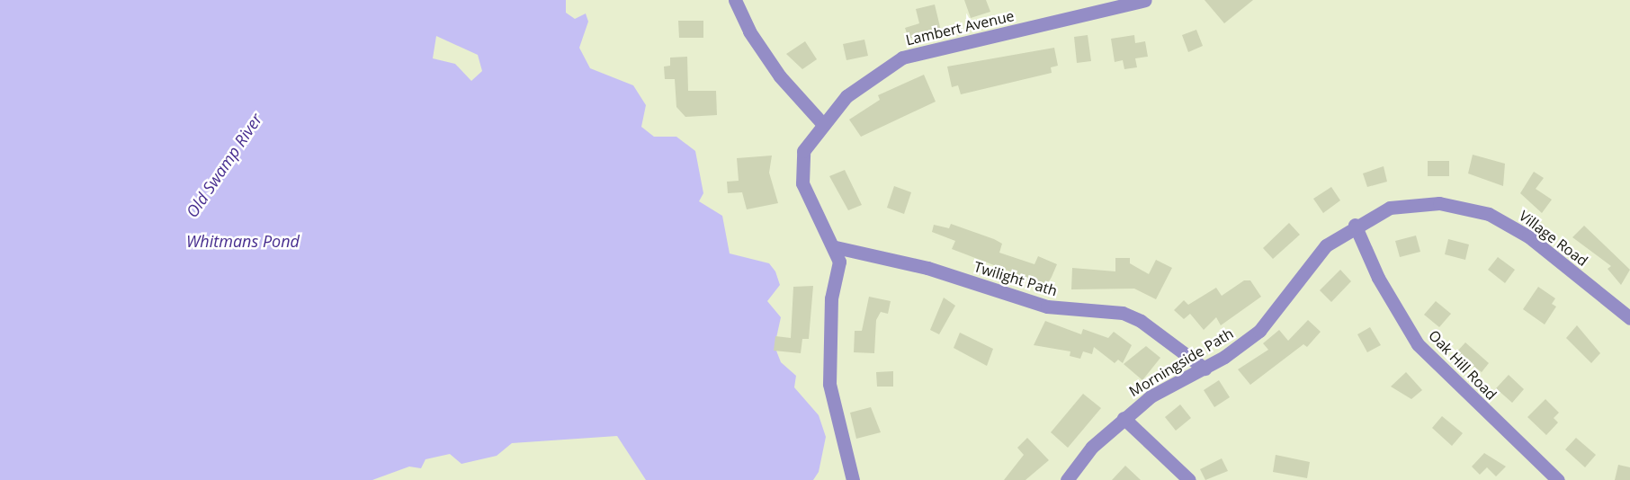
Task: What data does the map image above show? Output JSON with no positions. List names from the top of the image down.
{
  "streets": {
    "street": [
      "Lambert Avenue",
      "Village Road",
      "Twilight Path",
      "Morningside Path",
      "Oak Hill Road"
    ]
  },
  "crossings": [
    ["Lambert Avenue", "Twilight Path"],
    ["Village Road", "Morningside Path"],
    ["Village Road", "Oak Hill Road"],
    ["Twilight Path", "Morningside Path"],
    ["Morningside Path", "Oak Hill Road"]
  ],
  "water": ["Old Swamp River", "Whitmans Pond"]
}
